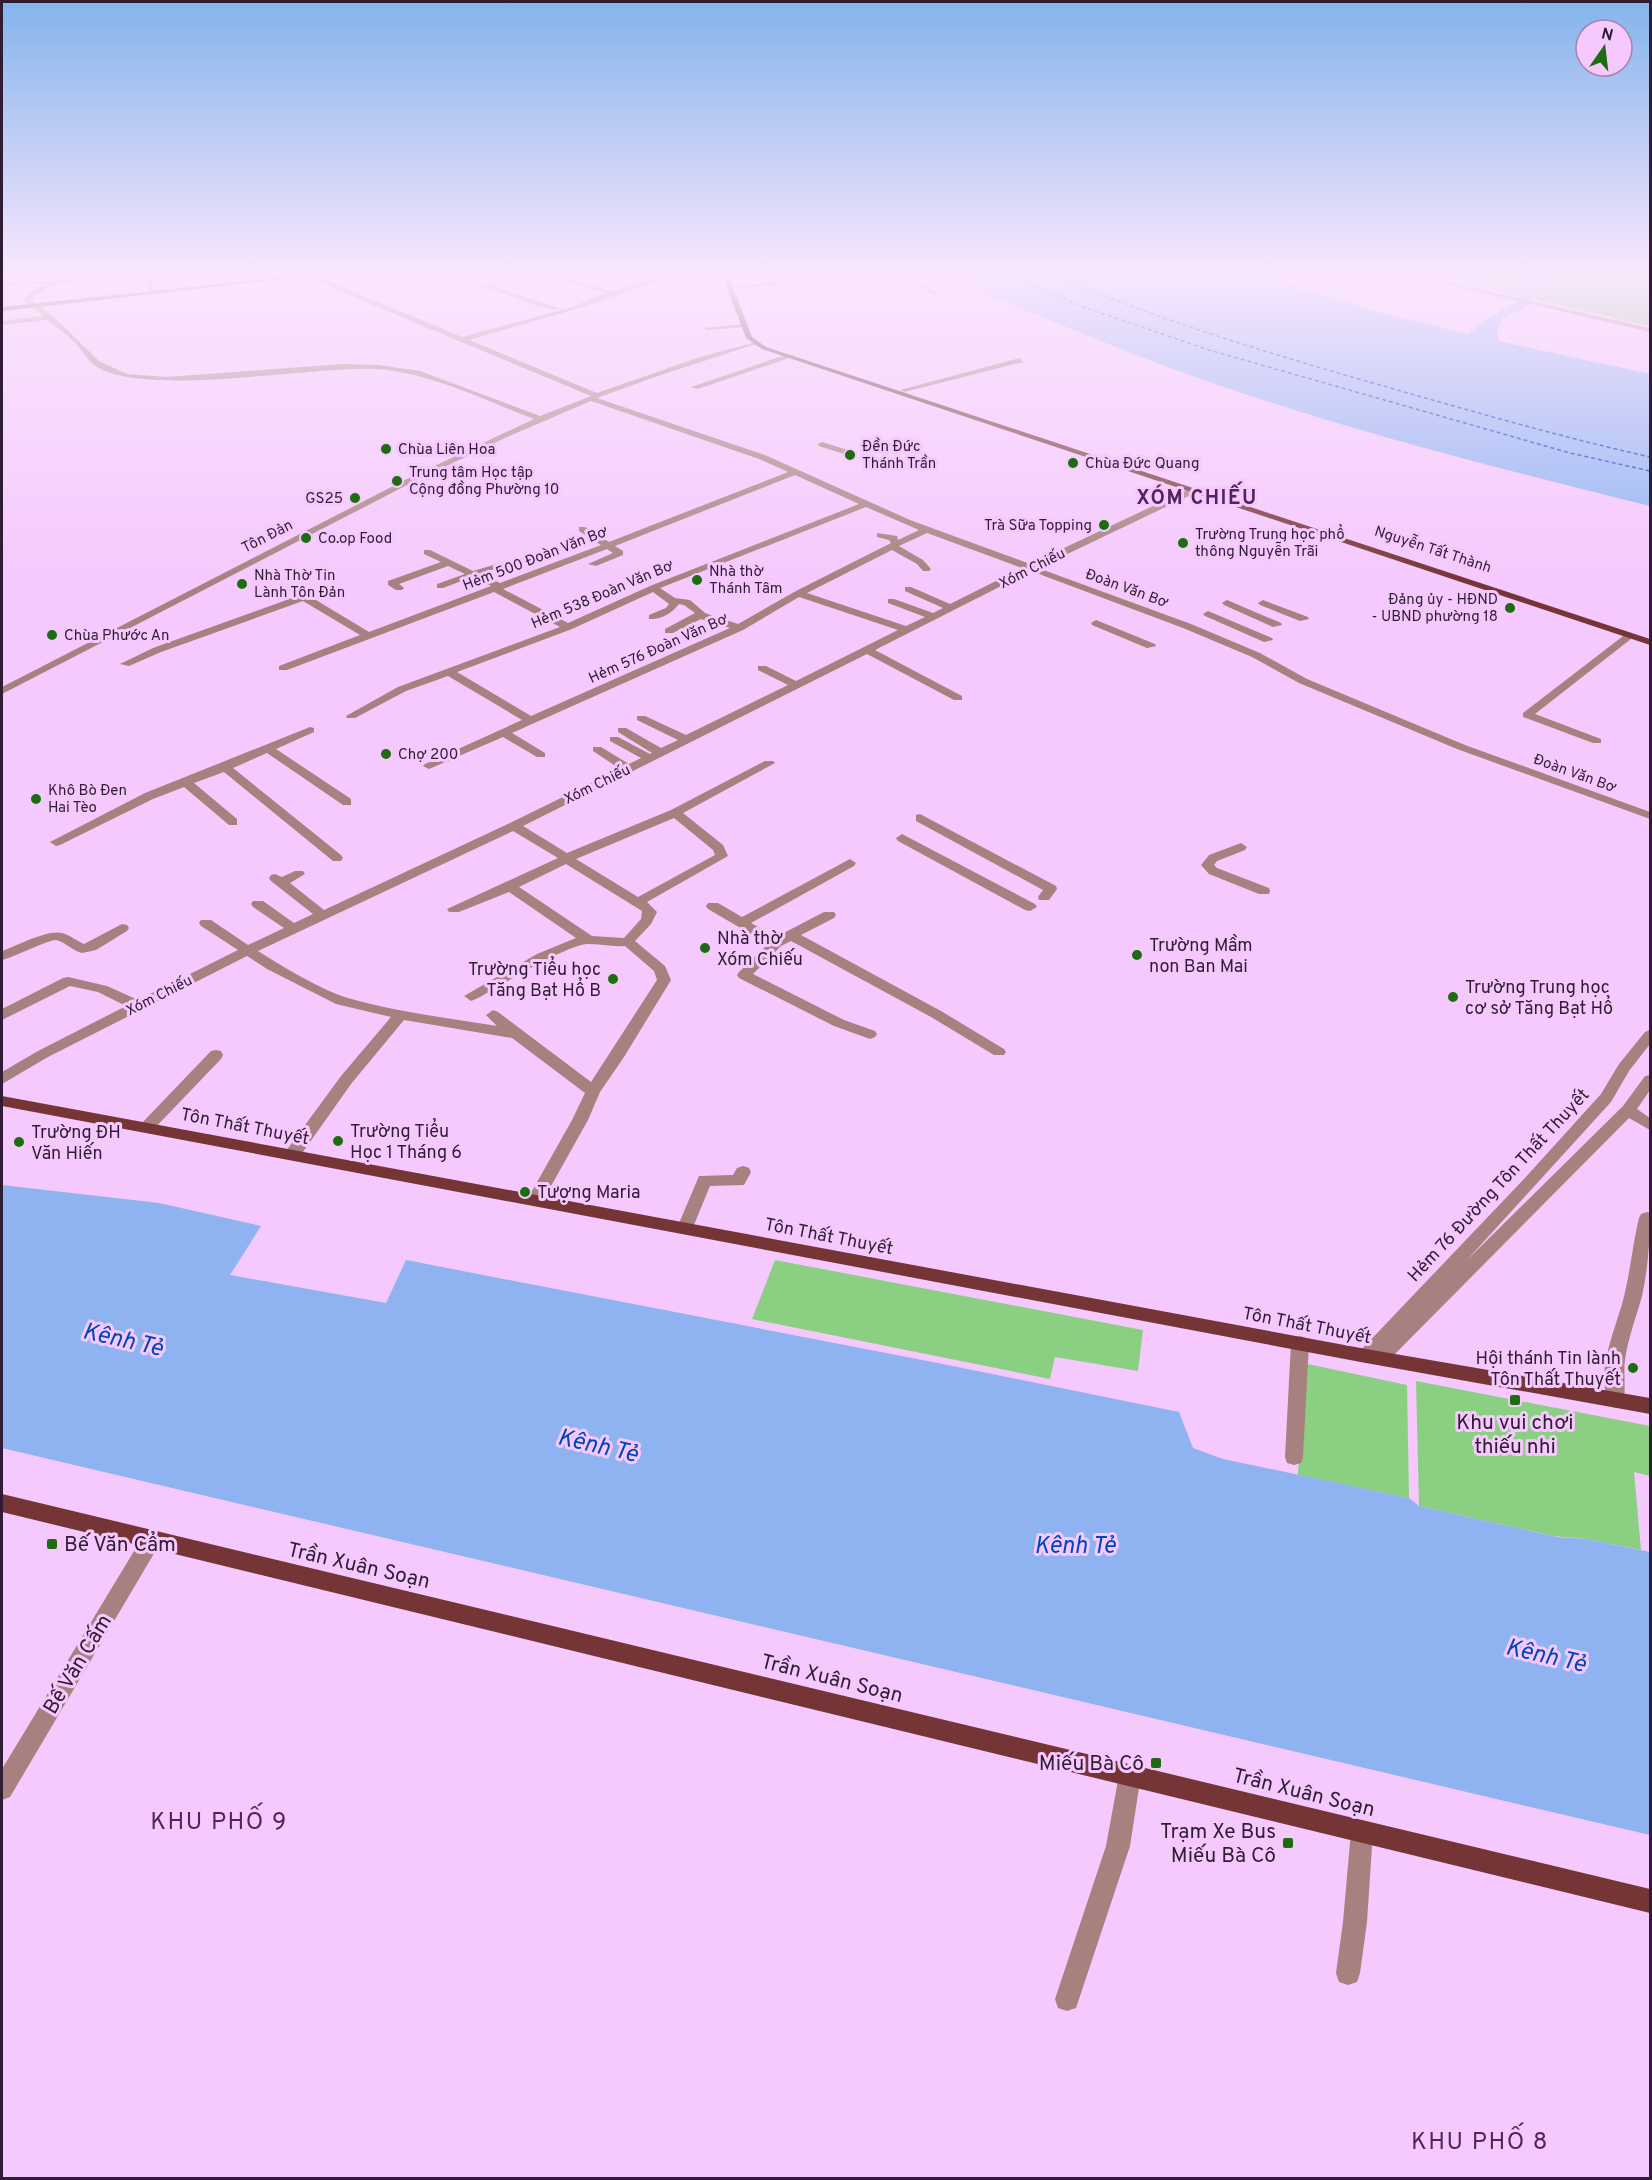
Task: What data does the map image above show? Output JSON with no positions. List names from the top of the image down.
{
  "streets": {
    "main road": ["Nguyễn Tất Thành", "Tôn Thất Thuyết", "Trần Xuân Soạn"],
    "street": [
      "Tôn Đản",
      "Hẻm 500 Đoàn Văn Bơ",
      "Xóm Chiếu",
      "Đoàn Văn Bơ",
      "Hẻm 538 Đoàn Văn Bơ",
      "Hẻm 576 Đoàn Văn Bơ",
      "Hẻm 76 Đường Tôn Thất Thuyết",
      "Bế Văn Cấm"
    ]
  },
  "crossings": [
    ["Tôn Đản", "Đoàn Văn Bơ"],
    ["Nguyễn Tất Thành", "Xóm Chiếu"],
    ["Hẻm 500 Đoàn Văn Bơ", "Đoàn Văn Bơ"],
    ["Xóm Chiếu", "Đoàn Văn Bơ"],
    ["Đoàn Văn Bơ", "Hẻm 538 Đoàn Văn Bơ"],
    ["Đoàn Văn Bơ", "Hẻm 576 Đoàn Văn Bơ"],
    ["Tôn Thất Thuyết", "Hẻm 76 Đường Tôn Thất Thuyết"],
    ["Trần Xuân Soạn", "Bế Văn Cấm"]
  ],
  "districts": ["XÓM CHIẾU", "KHU PHỐ 9", "KHU PHỐ 8"],
  "water": ["Kênh Tẻ"],
  "places": {
    "other": [
      "Chùa Liên Hoa",
      "Đền Đức Thánh Trần",
      "Chùa Đức Quang",
      "Trung tâm Học tập Cộng đồng Phường 10",
      "GS25",
      "Trà Sữa Topping",
      "Co.op Food",
      "Trường Trung học phổ thông Nguyễn Trãi",
      "Nhà thờ Thánh Tâm",
      "Nhà Thờ Tin Lành Tôn Đản",
      "Đảng ủy - HĐND - UBND phường 18",
      "Chùa Phước An",
      "Chợ 200",
      "Khô Bò Đen Hai Tèo",
      "Nhà thờ Xóm Chiếu",
      "Trường Mầm non Ban Mai",
      "Trường Tiểu học Tăng Bạt Hổ B",
      "Trường Trung học cơ sở Tăng Bạt Hổ",
      "Trường Tiểu Học 1 Tháng 6",
      "Trường ĐH Văn Hiến",
      "Tượng Maria",
      "Hội thánh Tin lành Tôn Thất Thuyết"
    ],
    "transit": [
      "Khu vui chơi thiếu nhi",
      "Bế Văn Cẩm",
      "Miếu Bà Cô",
      "Trạm Xe Bus Miếu Bà Cô"
    ]
  },
  "north": "top"
}
